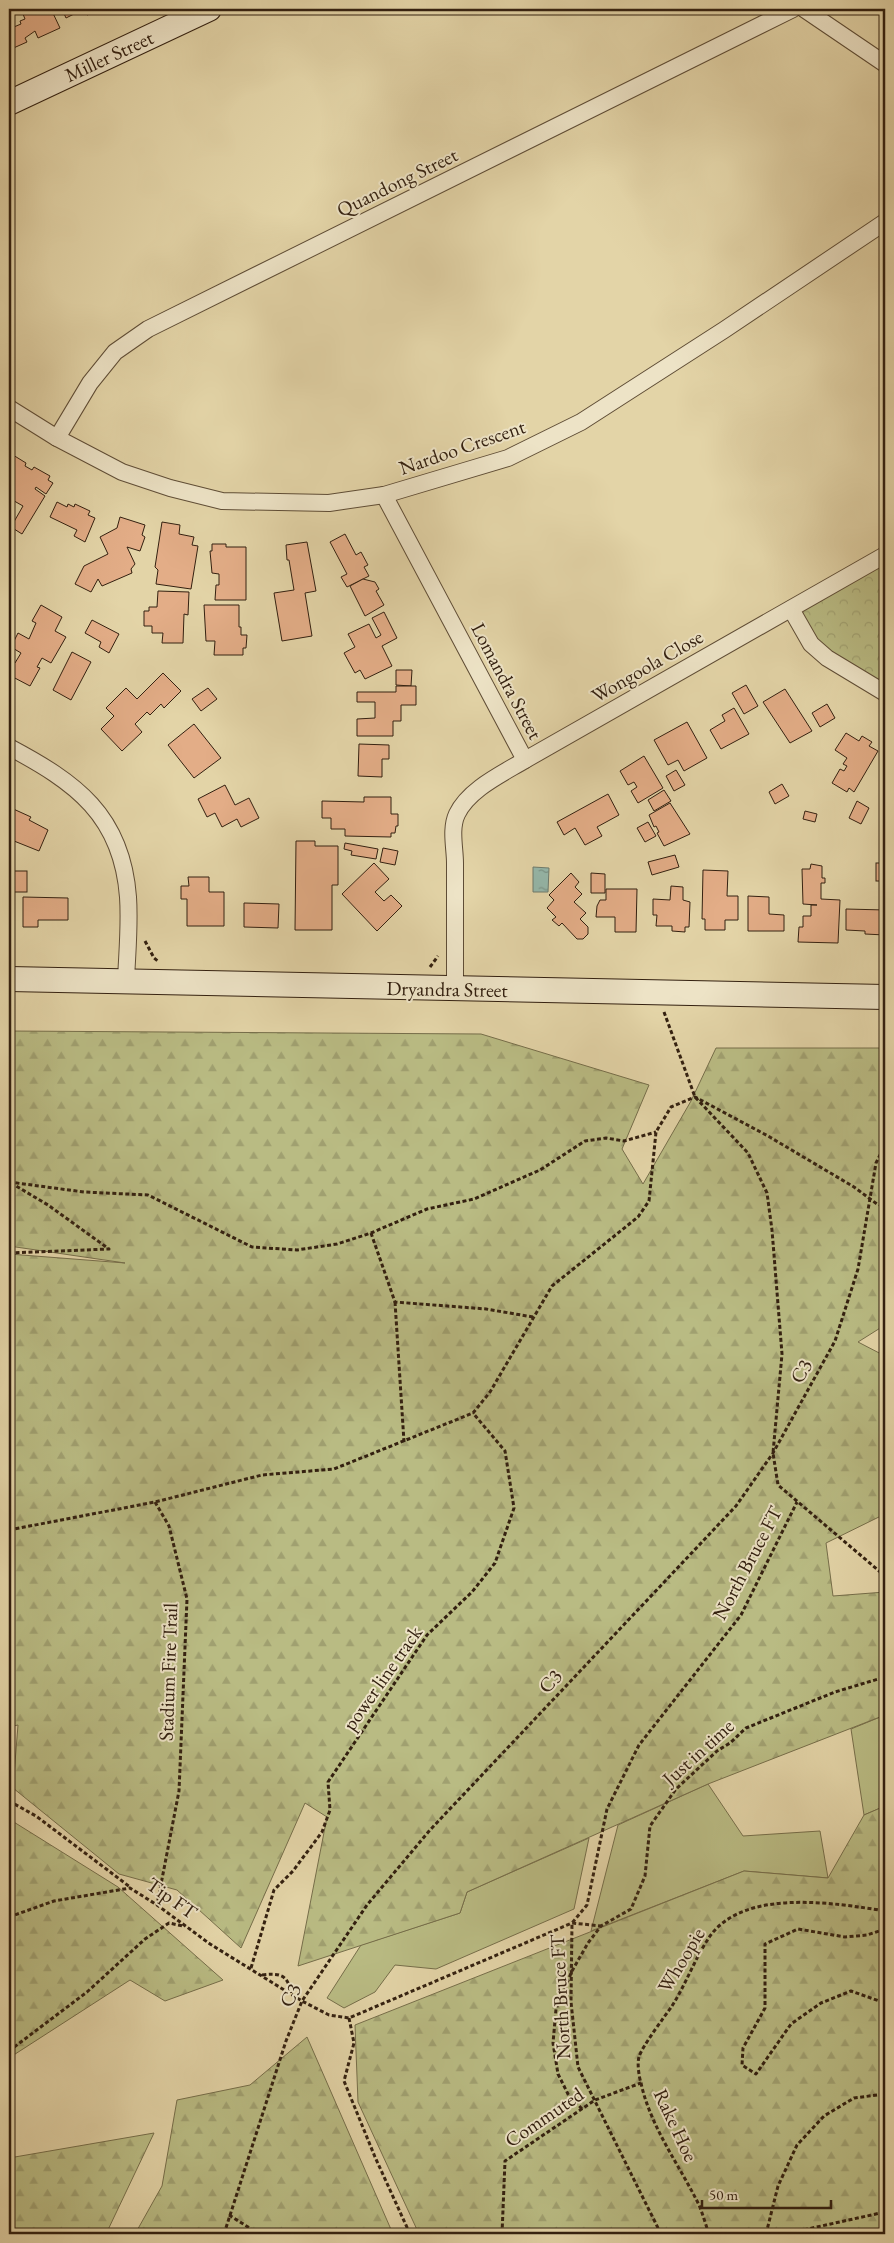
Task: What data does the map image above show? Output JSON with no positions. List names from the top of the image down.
{
  "streets": {
    "street": [
      "Miller Street",
      "Quandong Street",
      "Nardoo Crescent",
      "Wongoola Close",
      "Lomandra Street",
      "Dryandra Street"
    ],
    "path": [
      "C3",
      "North Bruce FT",
      "Stadium Fire Trail",
      "power line track",
      "Just in time",
      "Tip FT",
      "Whoopie",
      "Commuted",
      "Rake Hoe"
    ]
  },
  "crossings": [
    ["Quandong Street", "Nardoo Crescent"],
    ["Nardoo Crescent", "Lomandra Street"],
    ["Wongoola Close", "Lomandra Street"],
    ["Lomandra Street", "Dryandra Street"],
    ["C3", "Tip FT"],
    ["North Bruce FT", "Just in time"],
    ["North Bruce FT", "Commuted"],
    ["Stadium Fire Trail", "Tip FT"],
    ["power line track", "Tip FT"],
    ["Just in time", "Commuted"],
    ["Whoopie", "Commuted"],
    ["Whoopie", "Rake Hoe"],
    ["Commuted", "Rake Hoe"]
  ],
  "scale_bar": "50 m"
}
